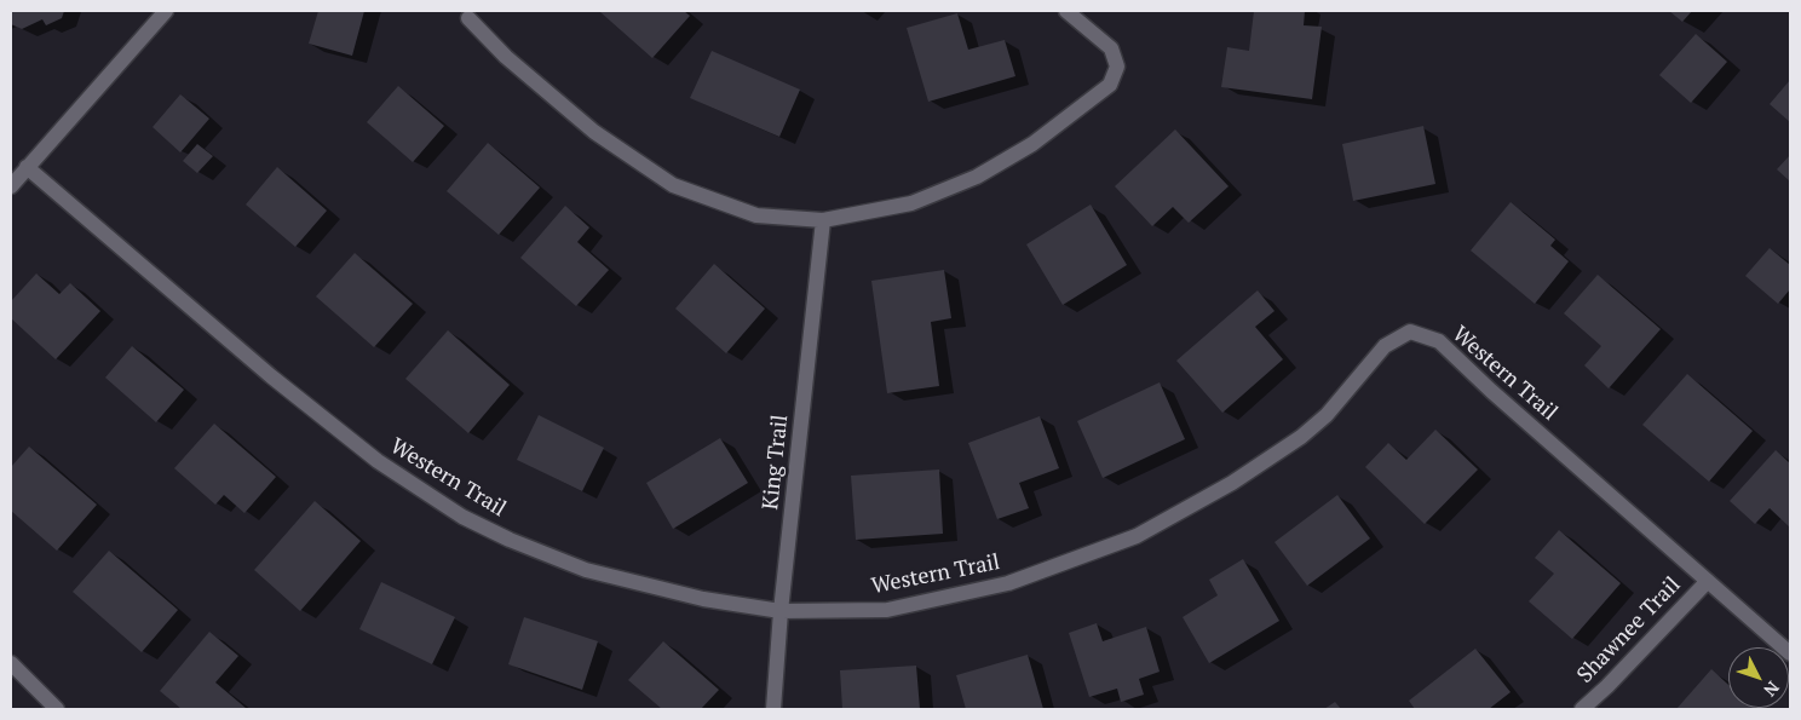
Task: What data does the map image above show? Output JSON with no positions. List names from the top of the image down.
{
  "streets": {
    "street": ["Western Trail", "King Trail", "Shawnee Trail"]
  },
  "crossings": [
    ["Western Trail", "King Trail"],
    ["Western Trail", "Shawnee Trail"]
  ],
  "north": "bottom right"
}
